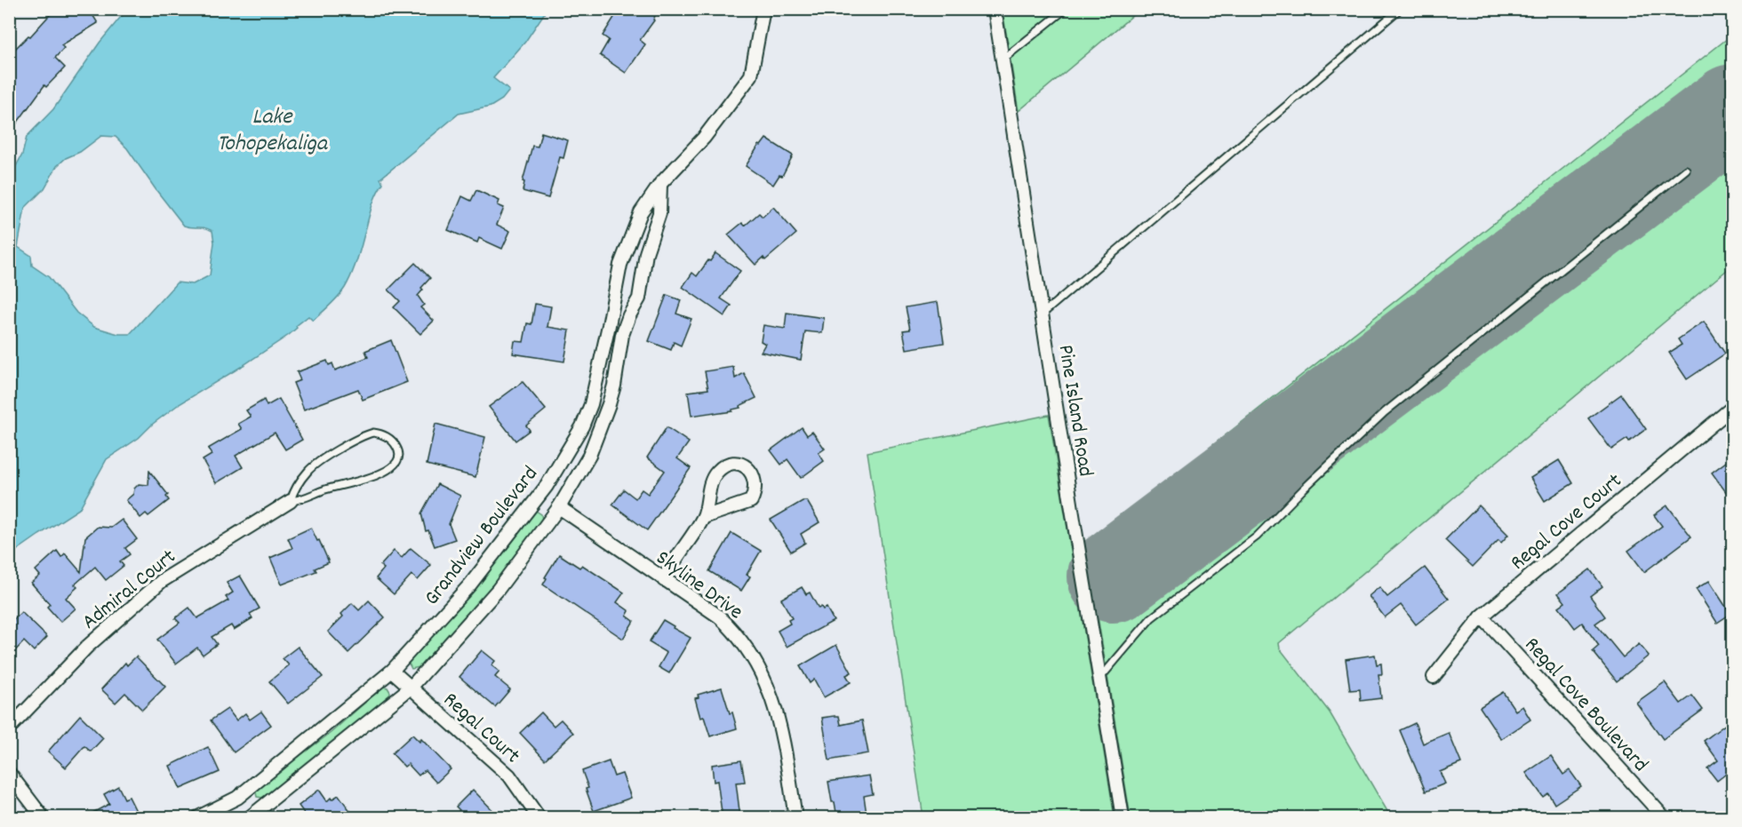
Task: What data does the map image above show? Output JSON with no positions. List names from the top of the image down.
{
  "streets": {
    "street": [
      "Pine Island Road",
      "Regal Cove Court",
      "Grandview Boulevard",
      "Skyline Drive",
      "Admiral Court",
      "Regal Cove Boulevard",
      "Regal Court"
    ]
  },
  "crossings": [
    ["Regal Cove Court", "Regal Cove Boulevard"],
    ["Grandview Boulevard", "Skyline Drive"],
    ["Grandview Boulevard", "Regal Court"]
  ],
  "water": ["Lake Tohopekaliga"]
}
